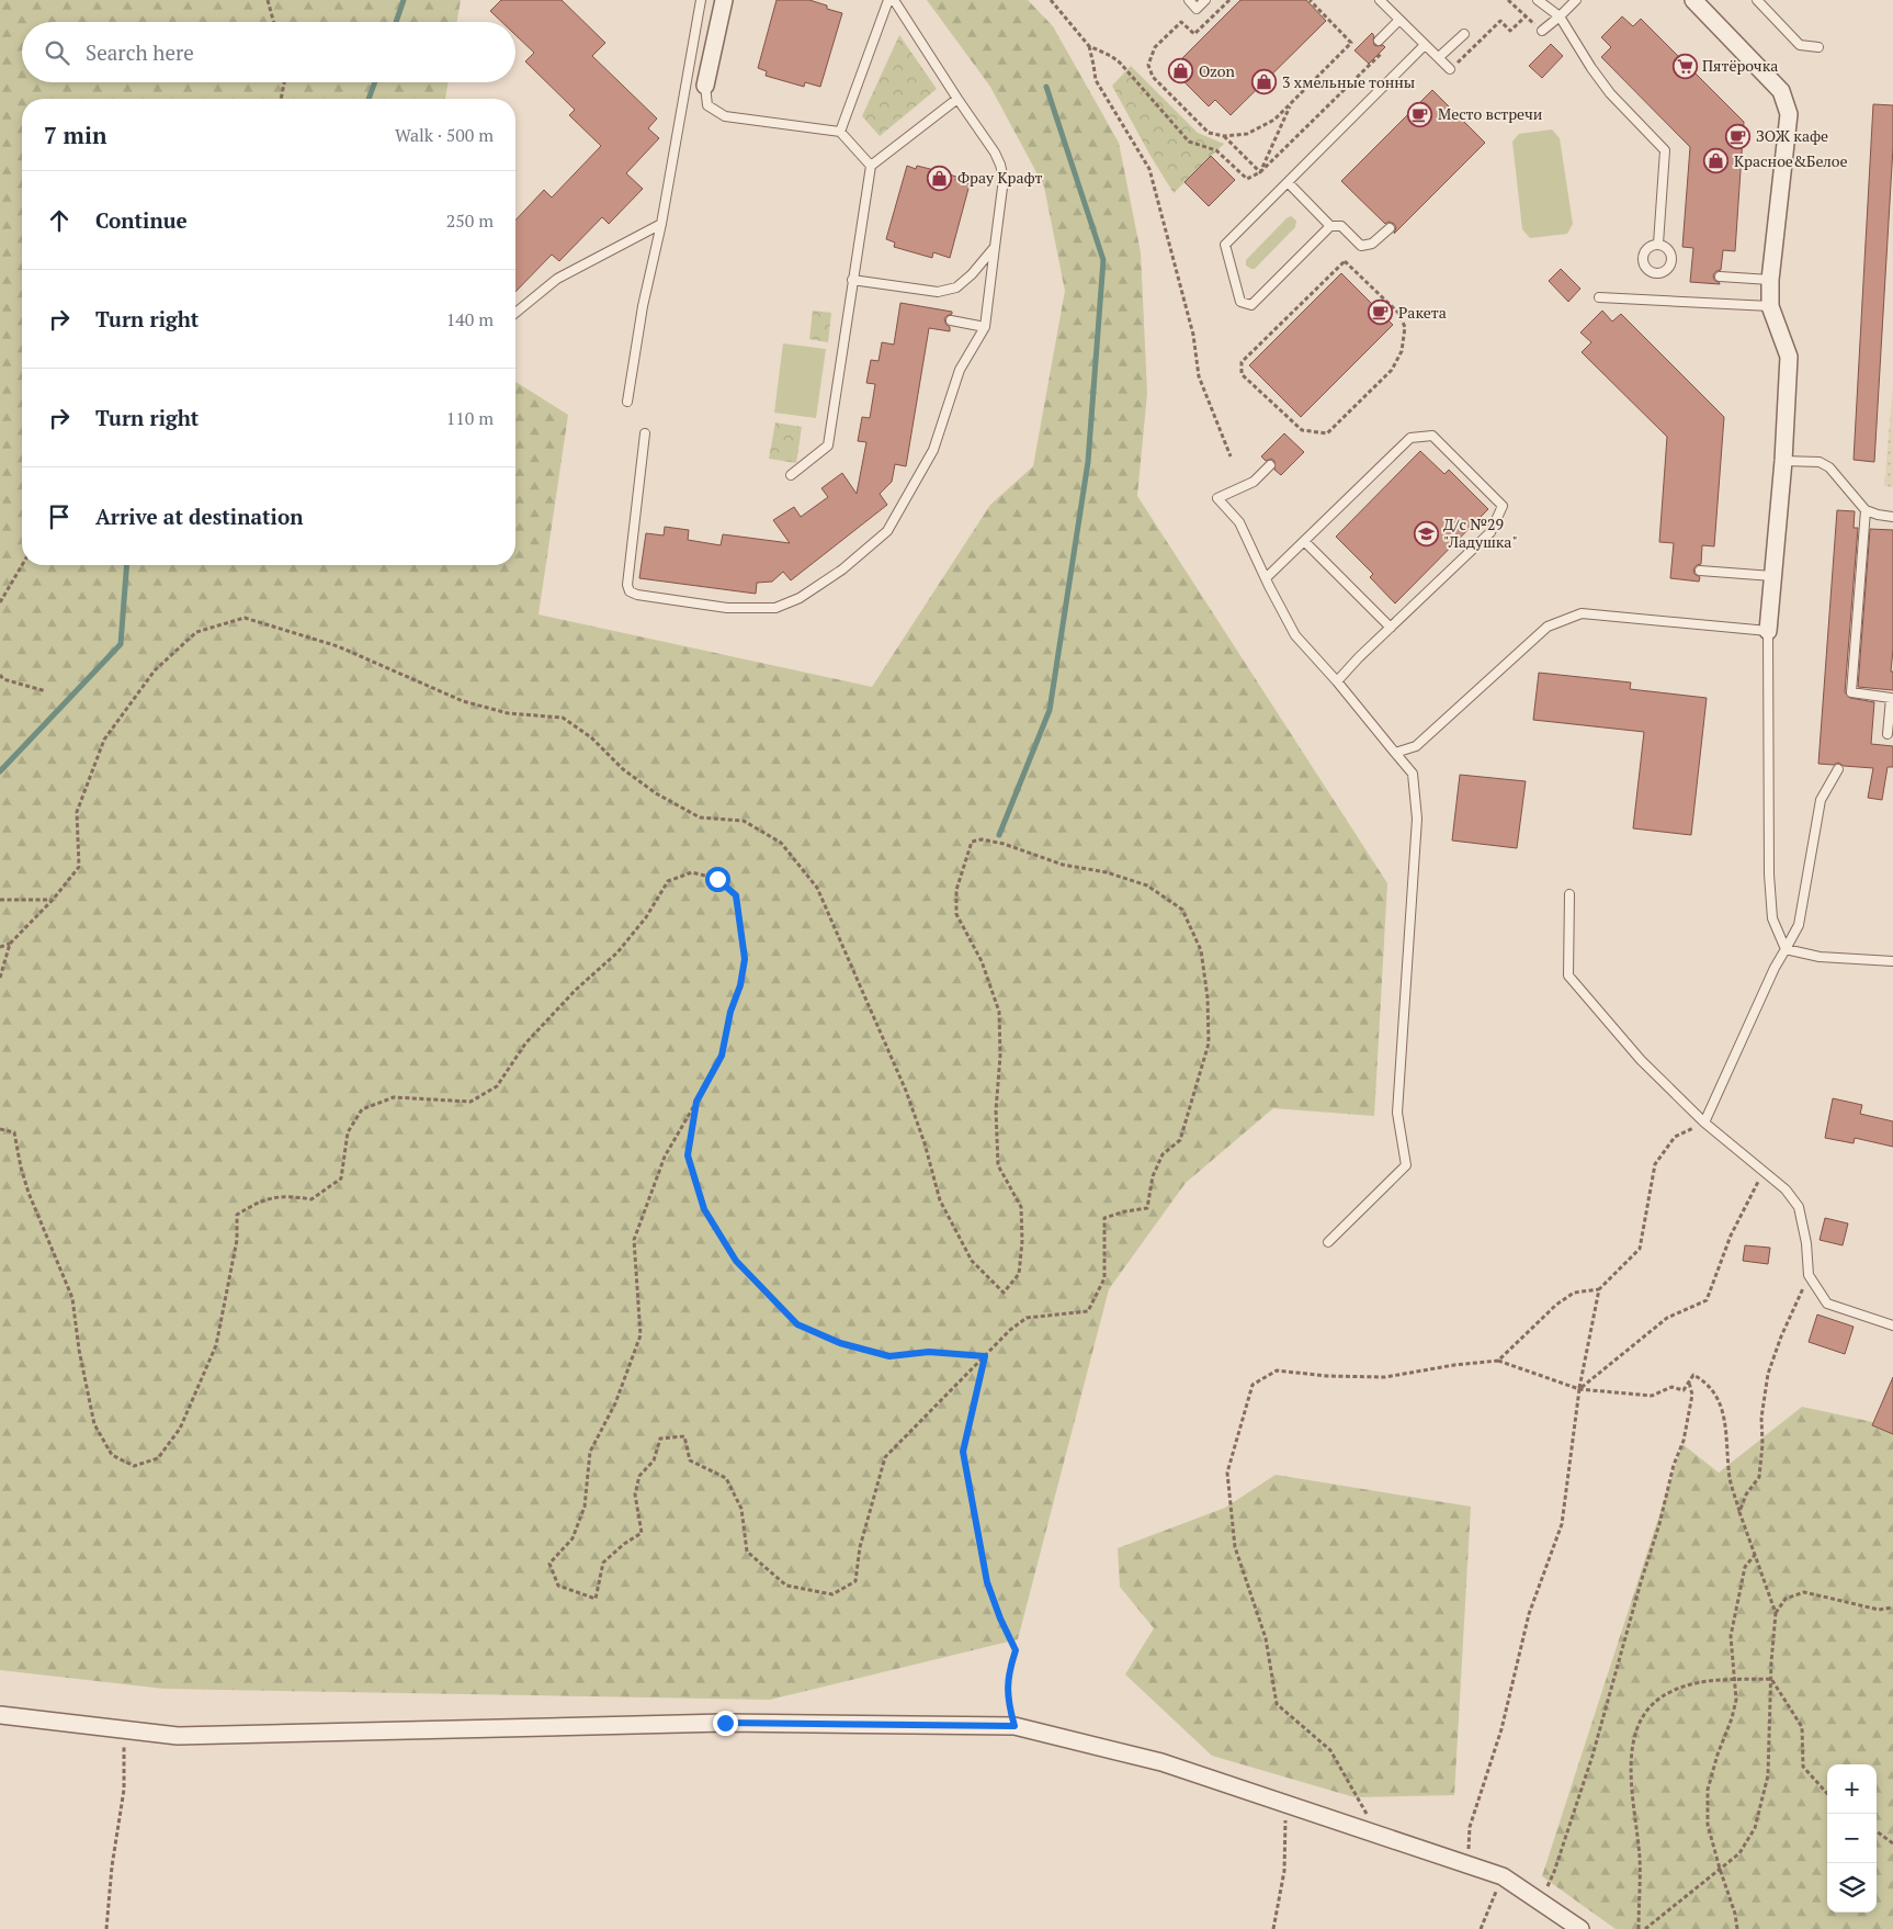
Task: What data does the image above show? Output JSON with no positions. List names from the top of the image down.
{
  "places": {
    "supermarket": ["Пятёрочка"],
    "shop": [
      "Ozon",
      "3 хмельные тонны",
      "Красное&Белое",
      "Фрау Крафт"
    ],
    "cafe": ["Место встречи", "ЗОЖ кафе", "Ракета"],
    "school or university": ["Д/с №29 \"Ладушка\""]
  },
  "page": {
    "search": "Search here",
    "heading": ["7 min", "Walk · 500 m"],
    "list": [
      ["Continue", "250 m"],
      ["Turn right", "140 m"],
      ["Turn right", "110 m"],
      "Arrive at destination"
    ],
    "map_buttons": ["+", "−"]
  }
}
